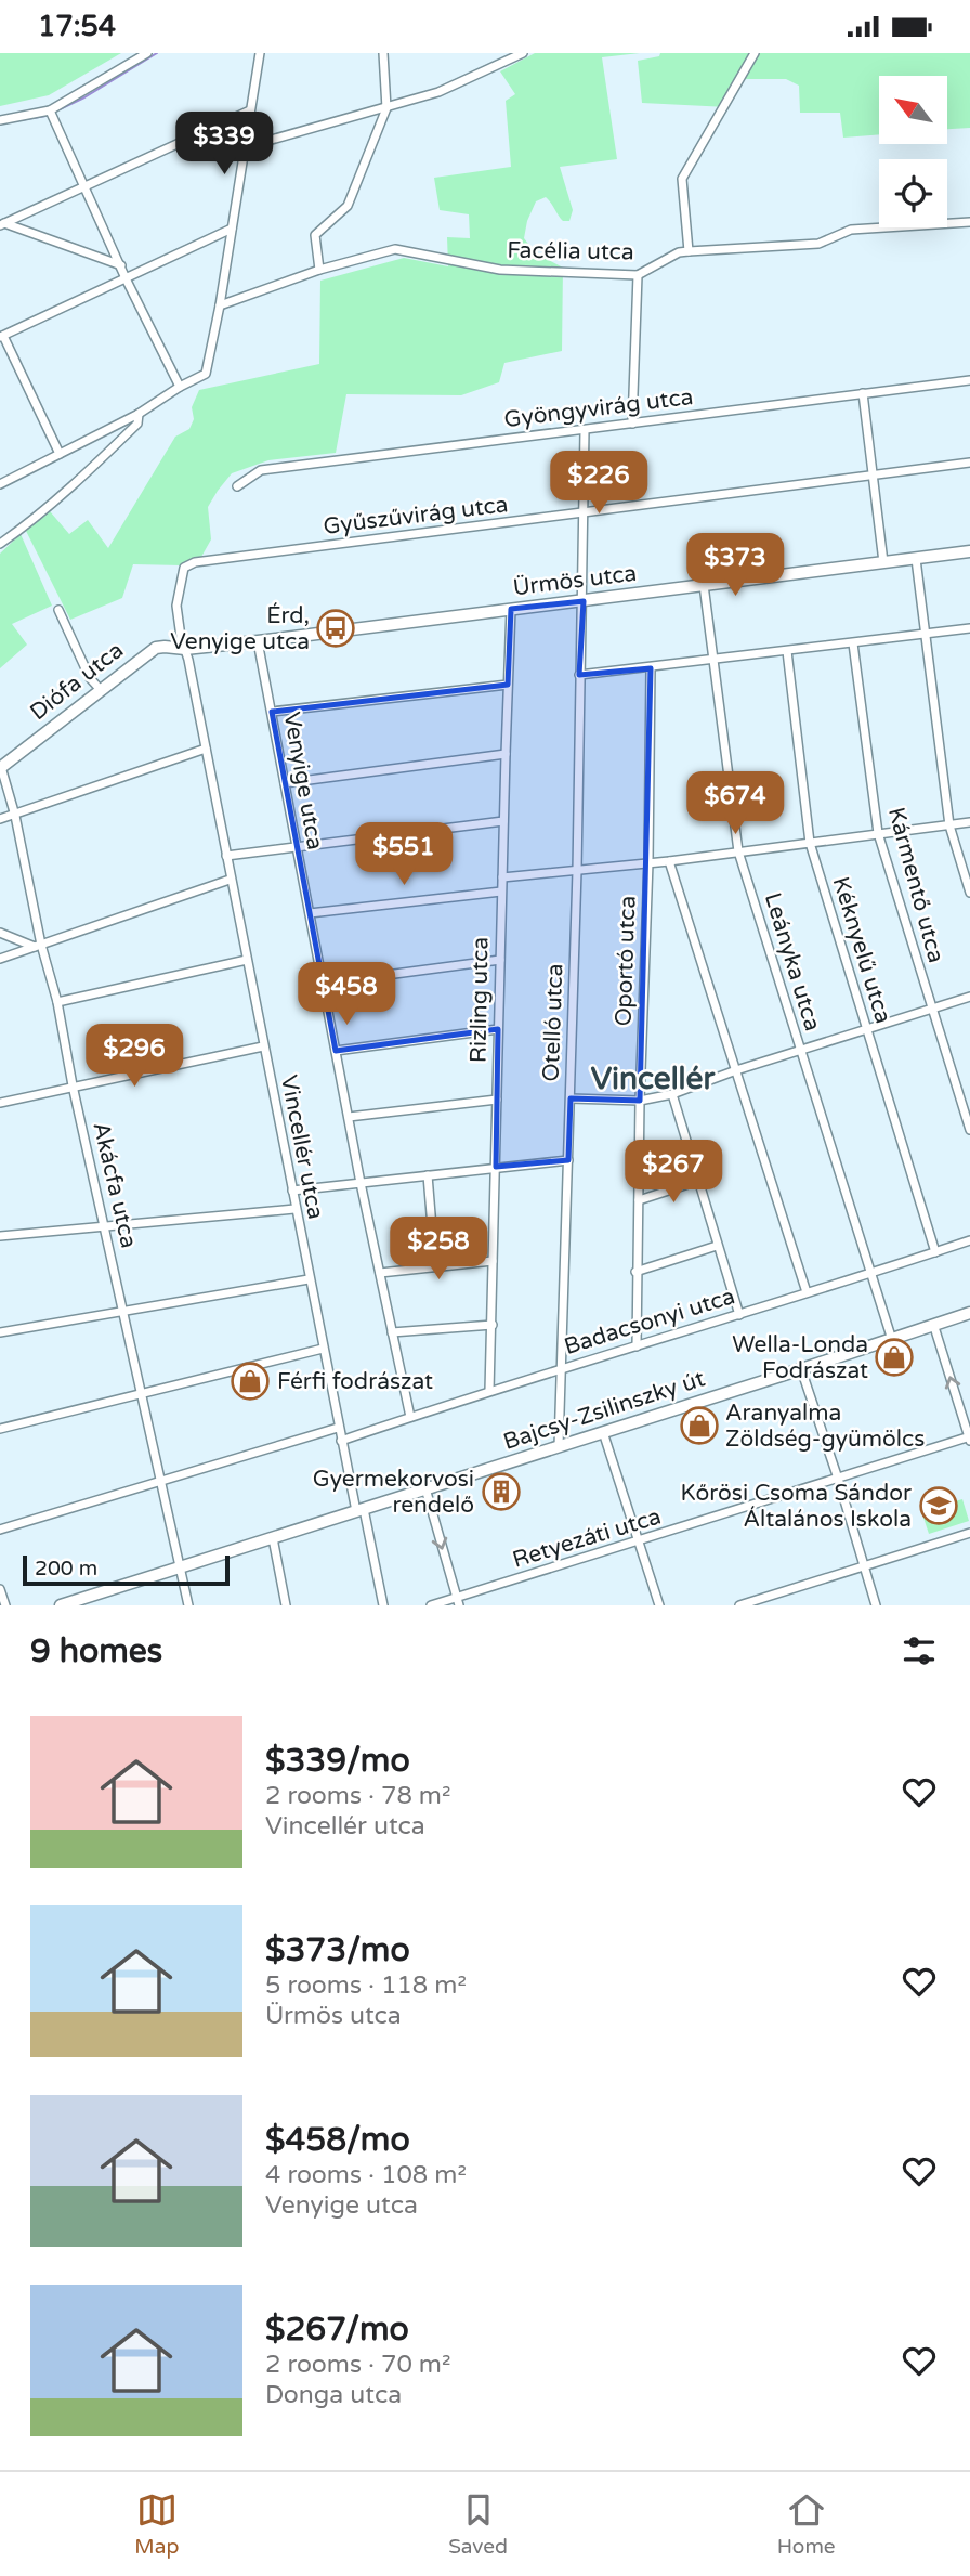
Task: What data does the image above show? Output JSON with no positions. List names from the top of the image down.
{
  "streets": {
    "street": [
      "Facélia utca",
      "Gyöngyvirág utca",
      "Gyűszűvirág utca",
      "Ürmös utca",
      "Diófa utca",
      "Venyige utca",
      "Kármentő utca",
      "Kéknyelű utca",
      "Oportó utca",
      "Leányka utca",
      "Rizling utca",
      "Otelló utca",
      "Vincellér utca",
      "Akácfa utca",
      "Badacsonyi utca",
      "Bajcsy-Zsilinszky út",
      "Retyezáti utca"
    ]
  },
  "crossings": [
    ["Gyöngyvirág utca", "Otelló utca"],
    ["Gyűszűvirág utca", "Otelló utca"],
    ["Gyűszűvirág utca", "Vincellér utca"],
    ["Ürmös utca", "Diófa utca"],
    ["Ürmös utca", "Venyige utca"],
    ["Ürmös utca", "Leányka utca"],
    ["Ürmös utca", "Rizling utca"],
    ["Ürmös utca", "Otelló utca"],
    ["Ürmös utca", "Vincellér utca"],
    ["Diófa utca", "Vincellér utca"],
    ["Diófa utca", "Akácfa utca"],
    ["Venyige utca", "Badacsonyi utca"],
    ["Kéknyelű utca", "Badacsonyi utca"],
    ["Oportó utca", "Badacsonyi utca"],
    ["Leányka utca", "Badacsonyi utca"],
    ["Leányka utca", "Bajcsy-Zsilinszky út"],
    ["Rizling utca", "Badacsonyi utca"],
    ["Otelló utca", "Badacsonyi utca"],
    ["Otelló utca", "Bajcsy-Zsilinszky út"],
    ["Vincellér utca", "Badacsonyi utca"],
    ["Vincellér utca", "Bajcsy-Zsilinszky út"],
    ["Akácfa utca", "Bajcsy-Zsilinszky út"]
  ],
  "districts": ["Vincellér"],
  "places": {
    "bus stop": ["Érd, Venyige utca"],
    "shop": ["Wella-Londa Fodrászat", "Férfi fodrászat", "Aranyalma Zöldség-gyümölcs"],
    "building": ["Gyermekorvosi rendelő"],
    "school or university": ["Kőrösi Csoma Sándor Általános Iskola"]
  },
  "scale_bar": "200 m",
  "north": "top left",
  "page": {
    "status": "17:54",
    "price": [
      "$339",
      "$226",
      "$373",
      "$674",
      "$551",
      "$458",
      "$296",
      "$267",
      "$258"
    ],
    "scale": "200 m",
    "heading": "9 homes",
    "list": [
      {
        "name": "$339/mo",
        "note": "2 rooms · 78 m² · Vincellér utca"
      },
      {
        "name": "$373/mo",
        "note": "5 rooms · 118 m² · Ürmös utca"
      },
      {
        "name": "$458/mo",
        "note": "4 rooms · 108 m² · Venyige utca"
      },
      {
        "name": "$267/mo",
        "note": "2 rooms · 70 m² · Donga utca"
      }
    ],
    "tabs": ["Map", "Saved", "Home"]
  }
}
